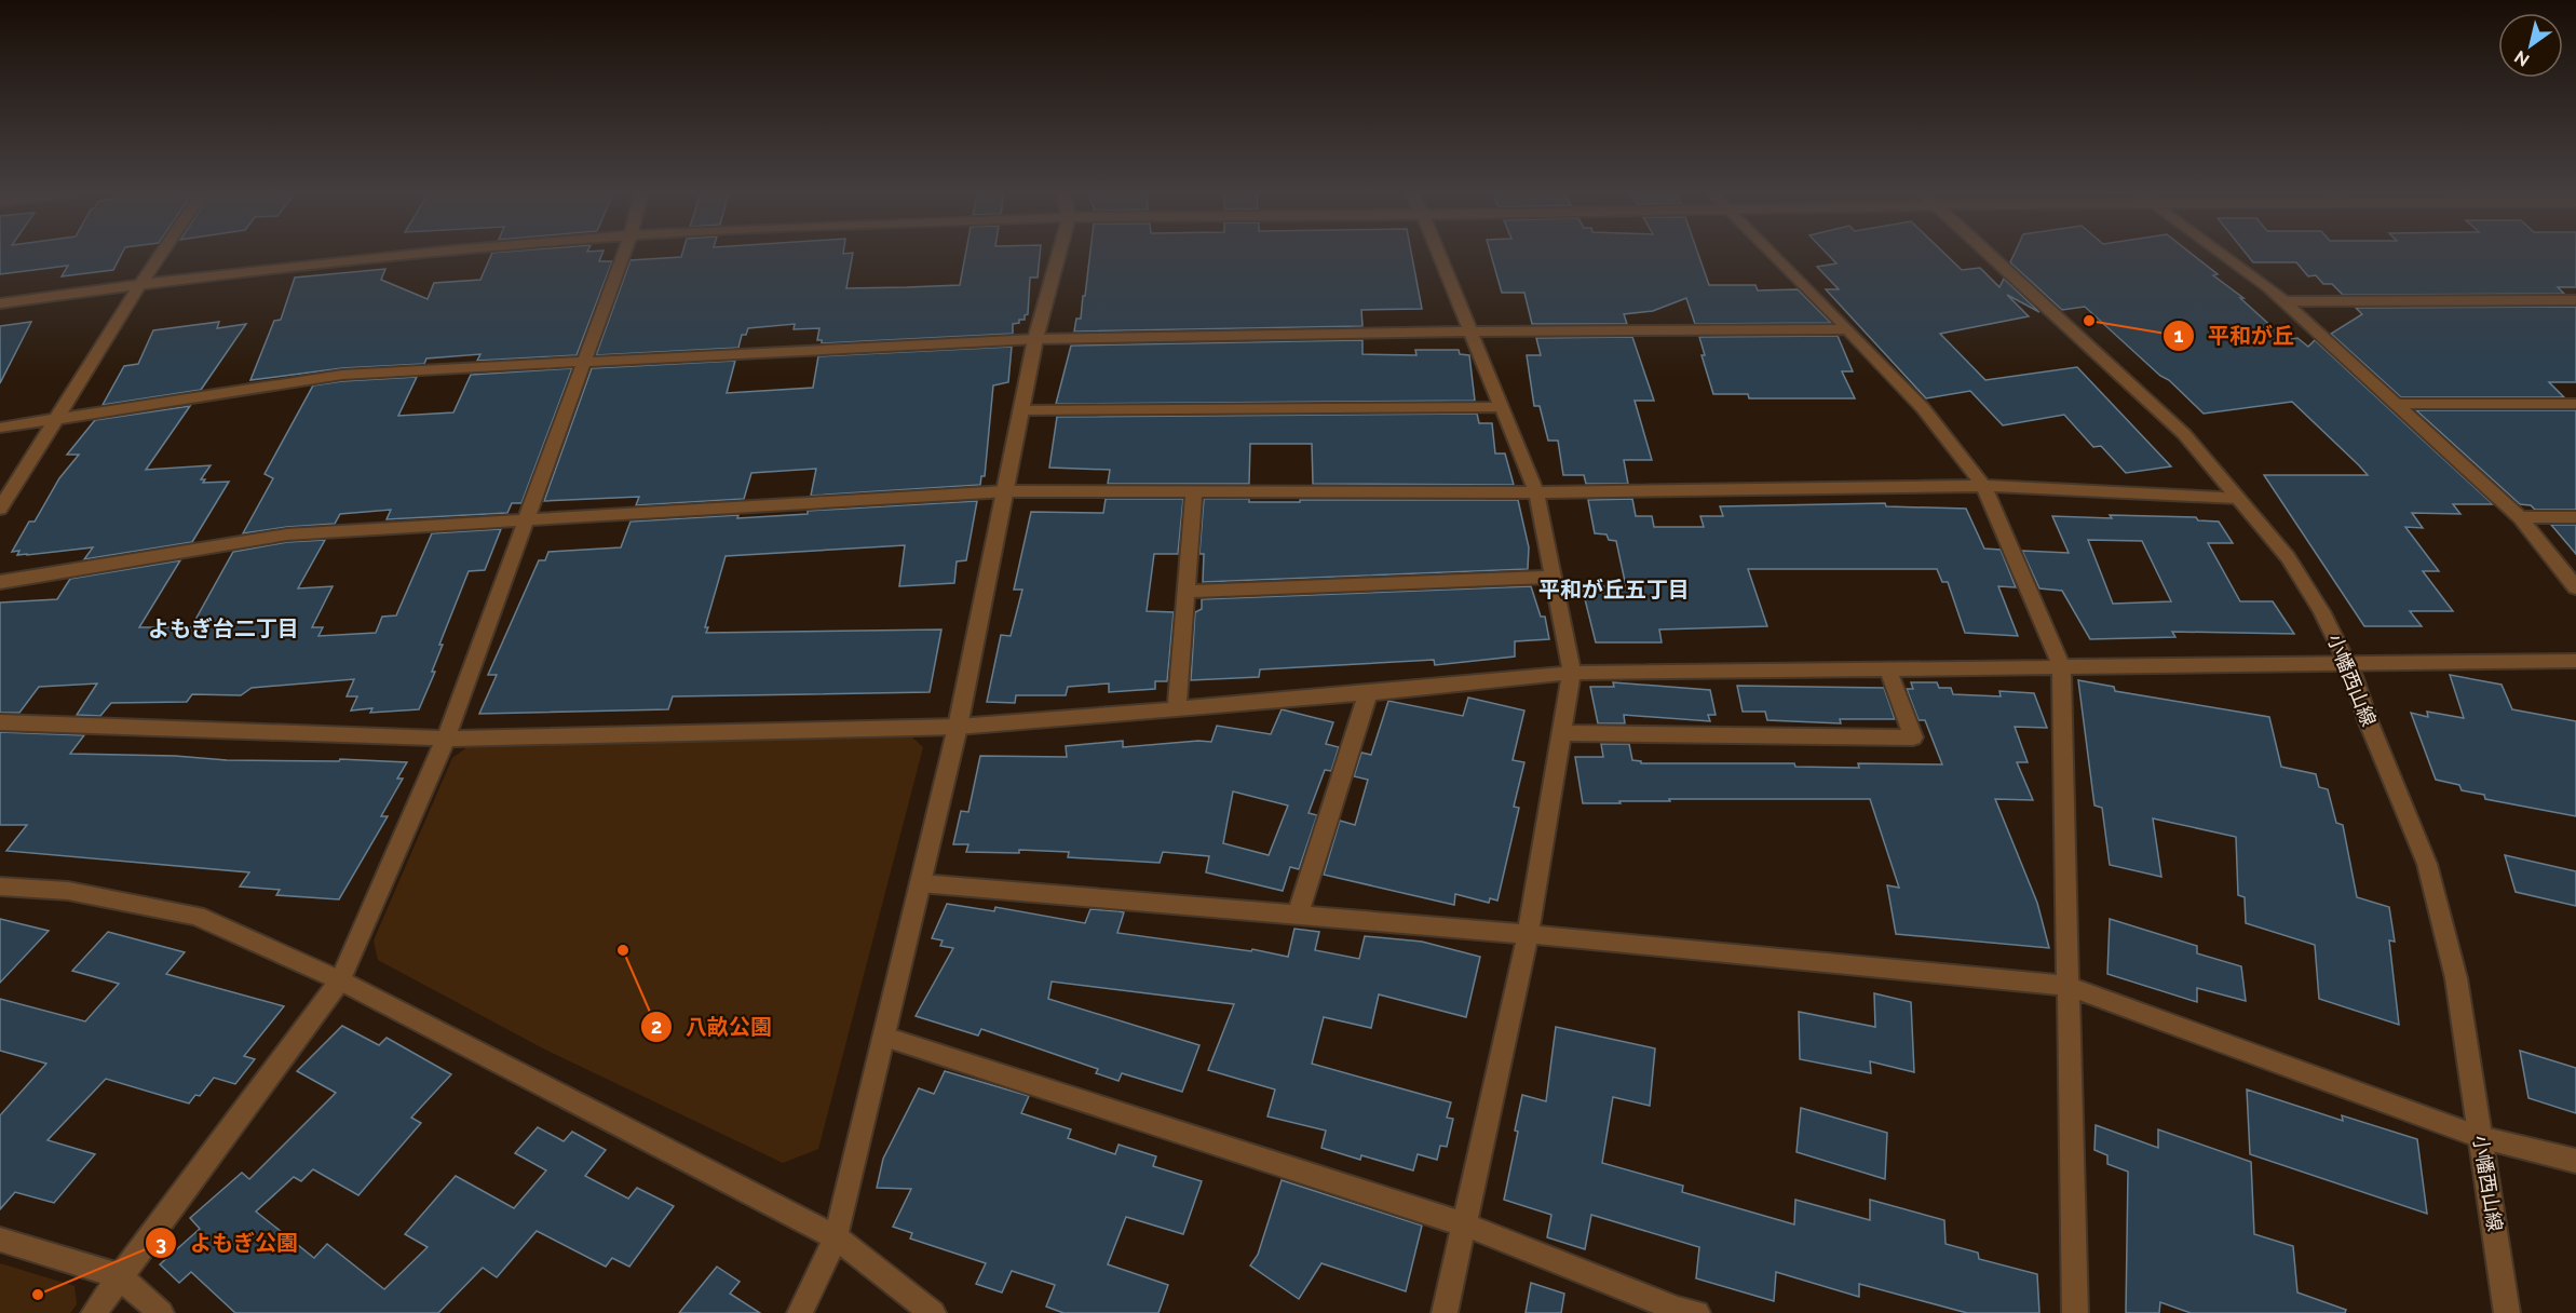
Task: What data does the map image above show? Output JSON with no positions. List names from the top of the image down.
{
  "streets": {
    "street": ["小幡西山線"]
  },
  "districts": ["平和が丘五丁目", "よもぎ台二丁目"],
  "places": ["平和が丘", "八畝公園", "よもぎ公園"],
  "north": "bottom left"
}
